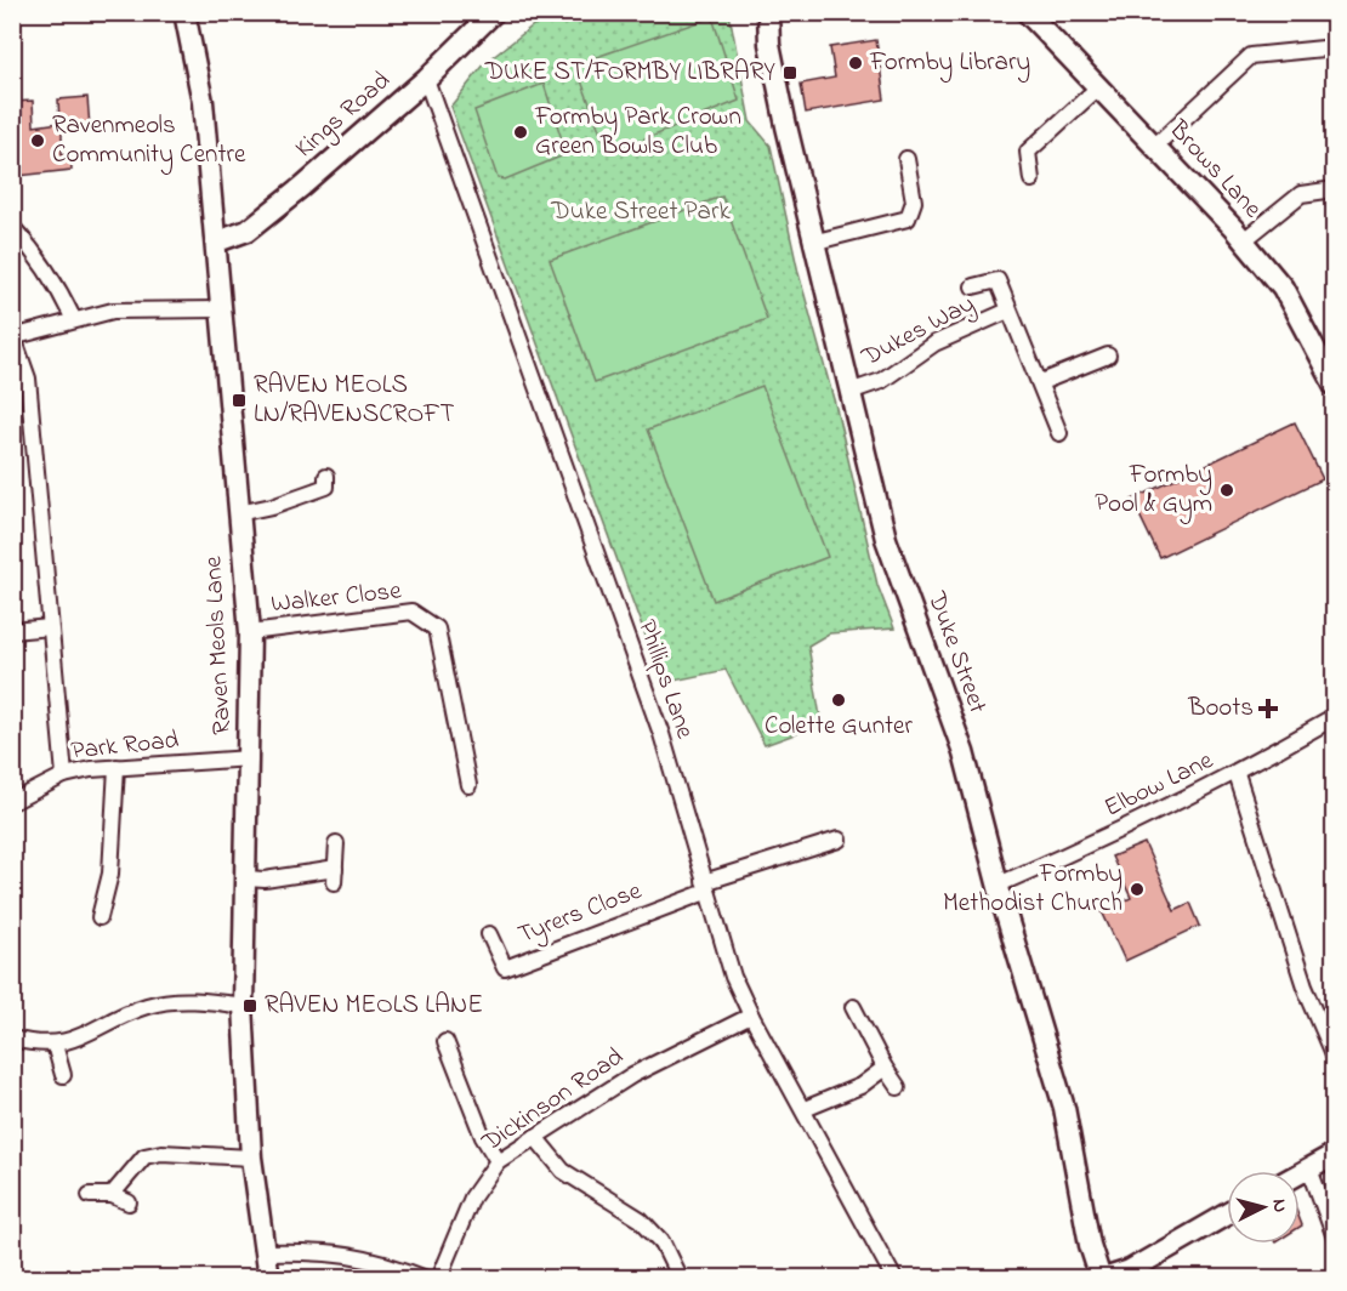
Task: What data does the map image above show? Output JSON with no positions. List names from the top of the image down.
{
  "streets": {
    "street": [
      "Kings Road",
      "Brows Lane",
      "Dukes Way",
      "Walker Close",
      "Raven Meols Lane",
      "Duke Street",
      "Phillips Lane",
      "Park Road",
      "Elbow Lane",
      "Tyrers Close",
      "Dickinson Road"
    ]
  },
  "crossings": [
    ["Kings Road", "Raven Meols Lane"],
    ["Kings Road", "Phillips Lane"],
    ["Dukes Way", "Duke Street"],
    ["Walker Close", "Raven Meols Lane"],
    ["Raven Meols Lane", "Park Road"],
    ["Duke Street", "Elbow Lane"],
    ["Phillips Lane", "Tyrers Close"],
    ["Phillips Lane", "Dickinson Road"]
  ],
  "parks": ["Duke Street Park"],
  "places": {
    "other": [
      "Formby Library",
      "Formby Park Crown Green Bowls Club",
      "Ravenmeols Community Centre",
      "Formby Pool & Gym",
      "Colette Gunter",
      "Formby Methodist Church"
    ],
    "transit": ["DUKE ST/FORMBY LIBRARY", "RAVEN MEOLS LN/RAVENSCROFT", "RAVEN MEOLS LANE"],
    "health": ["Boots"]
  },
  "north": "right"
}
